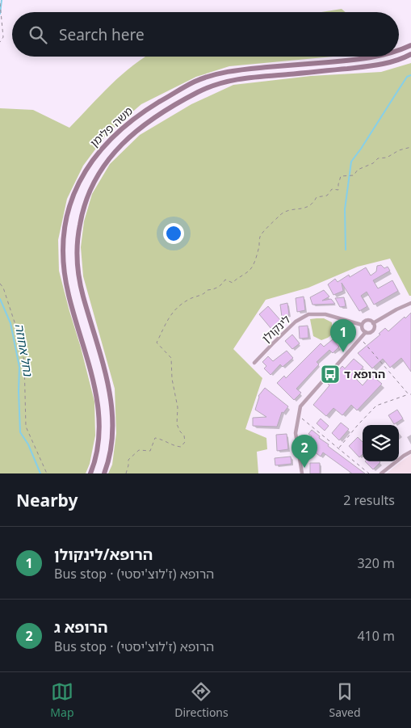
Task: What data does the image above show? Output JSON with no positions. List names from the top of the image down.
{
  "streets": {
    "main road": ["משה פלימן"],
    "street": ["לינקולן"]
  },
  "water": ["נחל אחוזה"],
  "places": {
    "bus stop": ["הרופא ד"]
  },
  "page": {
    "search": "Search here",
    "pins": ["1", "2"],
    "heading": ["Nearby", "2 results"],
    "list": [
      {
        "mark": "1",
        "name": "הרופא/לינקולן",
        "note": "Bus stop · הרופא (ז'לוצ'יסטי)",
        "value": "320 m"
      },
      {
        "mark": "2",
        "name": "הרופא ג",
        "note": "Bus stop · הרופא (ז'לוצ'יסטי)",
        "value": "410 m"
      }
    ],
    "nav": ["Map", "Directions", "Saved"]
  }
}
